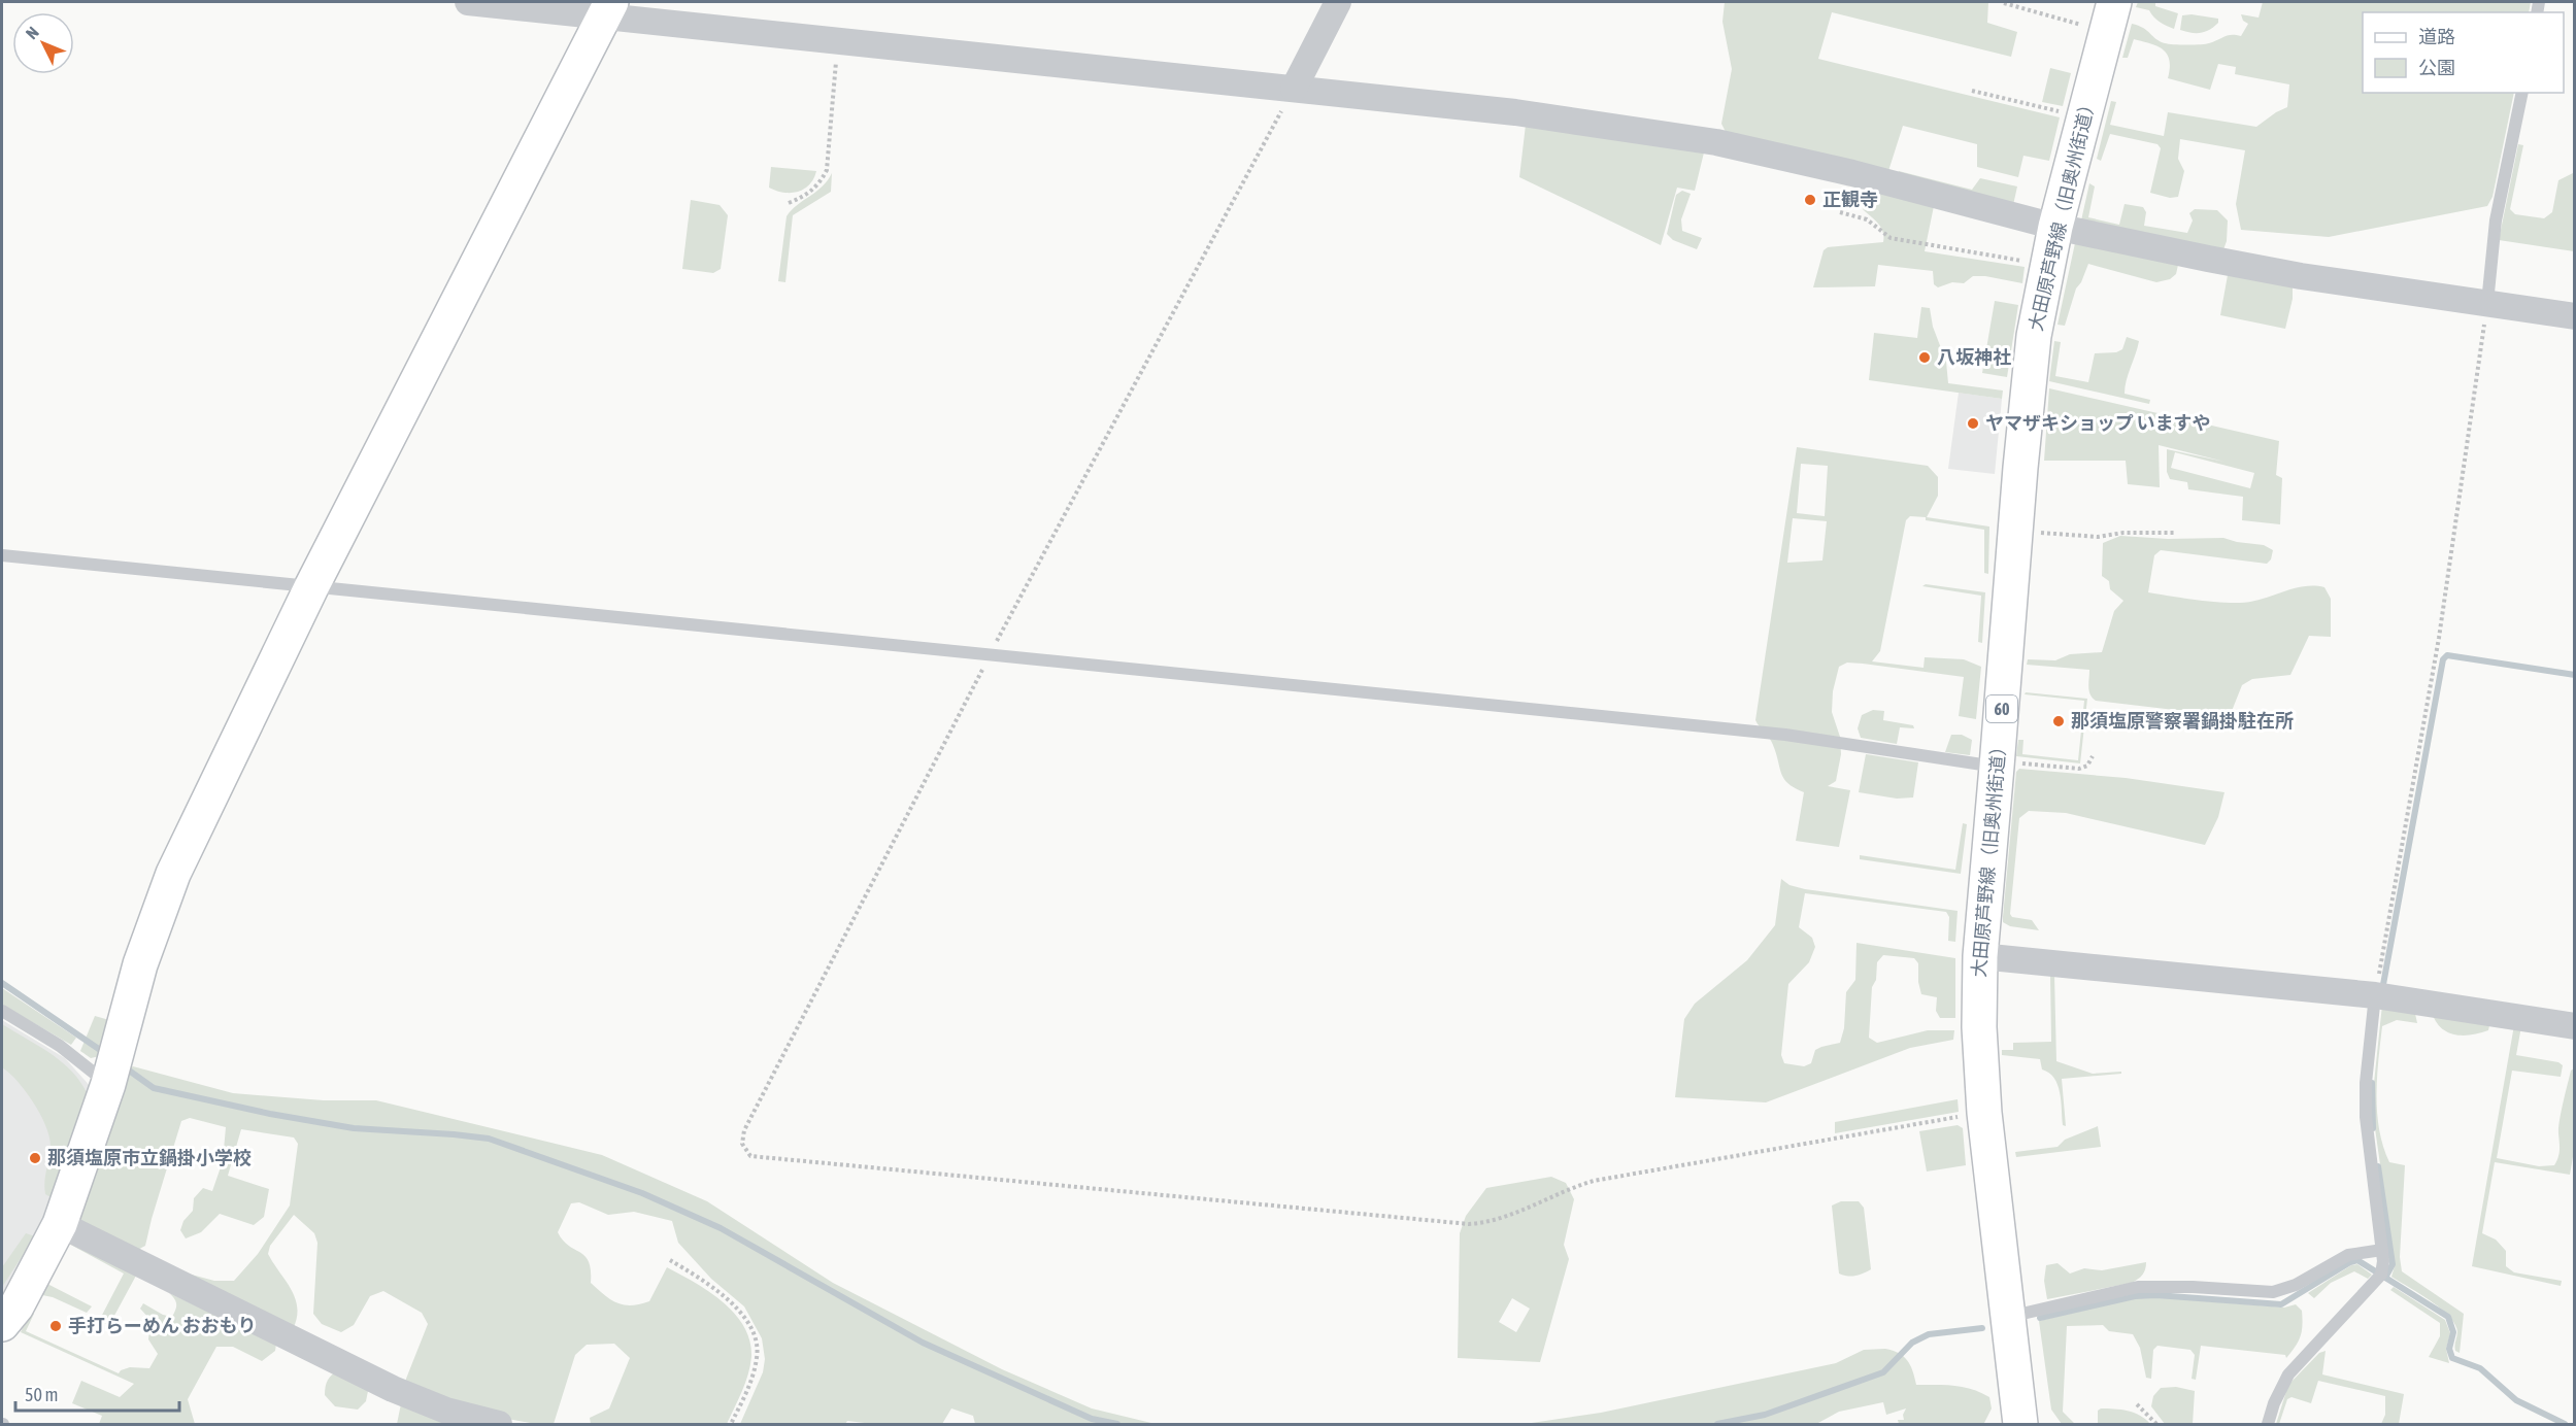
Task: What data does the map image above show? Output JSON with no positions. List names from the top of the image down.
{
  "streets": {
    "street": ["大田原芦野線（旧奥州街道）", "60"]
  },
  "places": [
    "正観寺",
    "八坂神社",
    "ヤマザキショップ いますや",
    "那須塩原警察署鍋掛駐在所",
    "那須塩原市立鍋掛小学校",
    "手打らーめん おおもり"
  ],
  "legend": ["道路", "公園"],
  "scale_bar": "50 m",
  "north": "top left"
}
